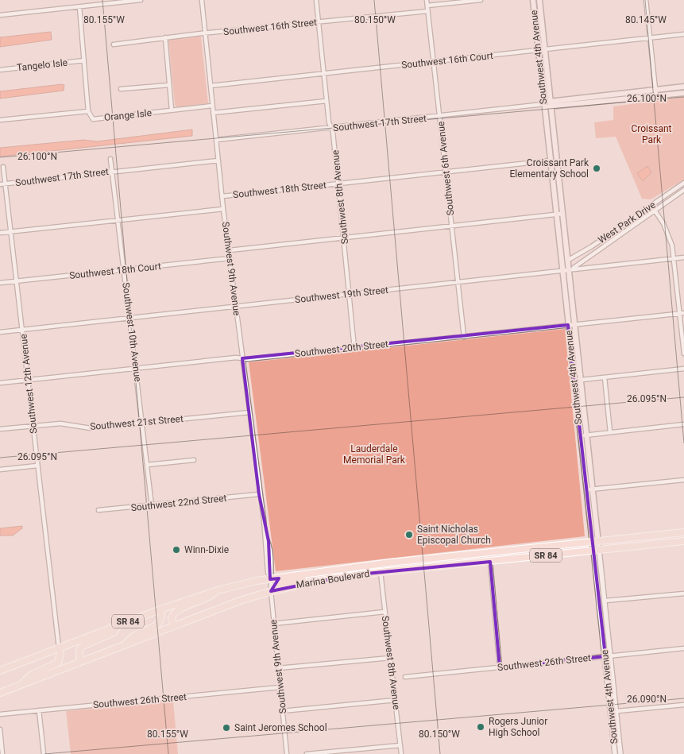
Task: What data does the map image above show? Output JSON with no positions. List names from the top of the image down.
{
  "streets": {
    "main road": [
      "Southwest 4th Avenue",
      "Southwest 17th Street",
      "SR 84",
      "Marina Boulevard"
    ],
    "street": [
      "Southwest 16th Street",
      "Southwest 16th Court",
      "Tangelo Isle",
      "Orange Isle",
      "Southwest 6th Avenue",
      "Southwest 18th Street",
      "Southwest 8th Avenue",
      "West Park Drive",
      "Southwest 9th Avenue",
      "Southwest 18th Court",
      "Southwest 19th Street",
      "Southwest 10th Avenue",
      "Southwest 20th Street",
      "Southwest 12th Avenue",
      "Southwest 21st Street",
      "Southwest 22nd Street",
      "Southwest 26th Street"
    ]
  },
  "crossings": [
    ["Southwest 16th Street", "Southwest 6th Avenue"],
    ["Southwest 16th Street", "Southwest 8th Avenue"],
    ["Southwest 16th Street", "Southwest 9th Avenue"],
    ["Southwest 4th Avenue", "Southwest 16th Court"],
    ["Southwest 4th Avenue", "Southwest 17th Street"],
    ["Southwest 4th Avenue", "Southwest 18th Street"],
    ["Southwest 4th Avenue", "West Park Drive"],
    ["Southwest 4th Avenue", "Southwest 19th Street"],
    ["Southwest 4th Avenue", "Southwest 20th Street"],
    ["Southwest 4th Avenue", "Marina Boulevard"],
    ["Southwest 4th Avenue", "Southwest 26th Street"],
    ["Southwest 16th Court", "Southwest 6th Avenue"],
    ["Southwest 16th Court", "Southwest 8th Avenue"],
    ["Southwest 16th Court", "Southwest 9th Avenue"],
    ["Orange Isle", "Southwest 9th Avenue"],
    ["Southwest 17th Street", "Southwest 6th Avenue"],
    ["Southwest 17th Street", "Southwest 8th Avenue"],
    ["Southwest 17th Street", "Southwest 9th Avenue"],
    ["Southwest 17th Street", "Southwest 10th Avenue"],
    ["Southwest 17th Street", "Southwest 12th Avenue"],
    ["Southwest 6th Avenue", "Southwest 18th Street"],
    ["Southwest 6th Avenue", "Southwest 19th Street"],
    ["Southwest 6th Avenue", "Southwest 20th Street"],
    ["Southwest 18th Street", "Southwest 8th Avenue"],
    ["Southwest 18th Street", "Southwest 9th Avenue"],
    ["Southwest 18th Street", "Southwest 10th Avenue"],
    ["Southwest 18th Street", "Southwest 12th Avenue"],
    ["Southwest 8th Avenue", "Southwest 19th Street"],
    ["Southwest 8th Avenue", "Southwest 20th Street"],
    ["Southwest 8th Avenue", "Marina Boulevard"],
    ["West Park Drive", "Southwest 19th Street"],
    ["Southwest 9th Avenue", "Southwest 18th Court"],
    ["Southwest 9th Avenue", "Southwest 19th Street"],
    ["Southwest 9th Avenue", "Southwest 20th Street"],
    ["Southwest 9th Avenue", "Southwest 21st Street"],
    ["Southwest 9th Avenue", "Southwest 22nd Street"],
    ["Southwest 9th Avenue", "Marina Boulevard"],
    ["Southwest 9th Avenue", "Southwest 26th Street"],
    ["Southwest 18th Court", "Southwest 10th Avenue"],
    ["Southwest 18th Court", "Southwest 12th Avenue"],
    ["Southwest 19th Street", "Southwest 10th Avenue"],
    ["Southwest 19th Street", "Southwest 12th Avenue"],
    ["Southwest 10th Avenue", "Southwest 20th Street"],
    ["Southwest 10th Avenue", "Southwest 21st Street"],
    ["Southwest 10th Avenue", "Southwest 22nd Street"],
    ["Southwest 20th Street", "Southwest 12th Avenue"],
    ["Southwest 12th Avenue", "Southwest 21st Street"],
    ["Southwest 12th Avenue", "Marina Boulevard"]
  ],
  "parks": ["Croissant Park", "Lauderdale Memorial Park"],
  "places": [
    "Croissant Park Elementary School",
    "Saint Nicholas Episcopal Church",
    "Winn-Dixie",
    "Rogers Junior High School",
    "Saint Jeromes School"
  ],
  "coordinates": [
    "80.155°W",
    "80.150°W",
    "80.145°W",
    "26.100°N",
    "26.095°N",
    "26.090°N"
  ]
}
